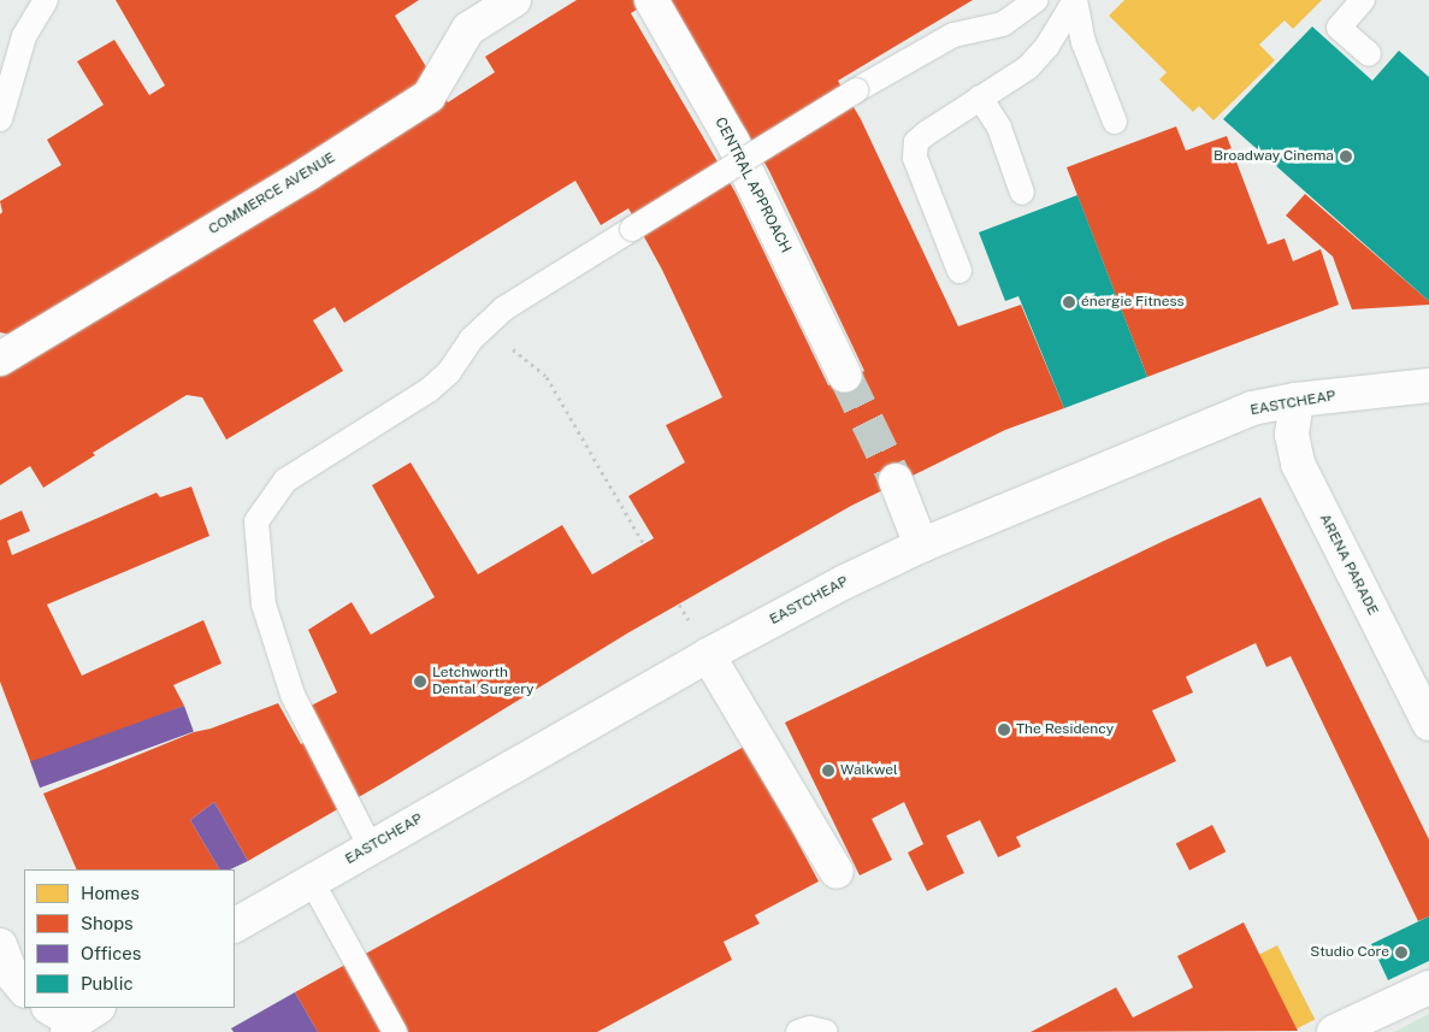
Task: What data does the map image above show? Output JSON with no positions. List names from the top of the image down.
{
  "streets": {
    "street": [
      "CENTRAL APPROACH",
      "COMMERCE AVENUE",
      "EASTCHEAP",
      "ARENA PARADE"
    ]
  },
  "crossings": [
    ["EASTCHEAP", "ARENA PARADE"]
  ],
  "places": [
    "Broadway Cinema",
    "énergie Fitness",
    "Letchworth Dental Surgery",
    "The Residency",
    "Walkwel",
    "Studio Core"
  ],
  "legend": [
    "Homes",
    "Shops",
    "Offices",
    "Public"
  ]
}
